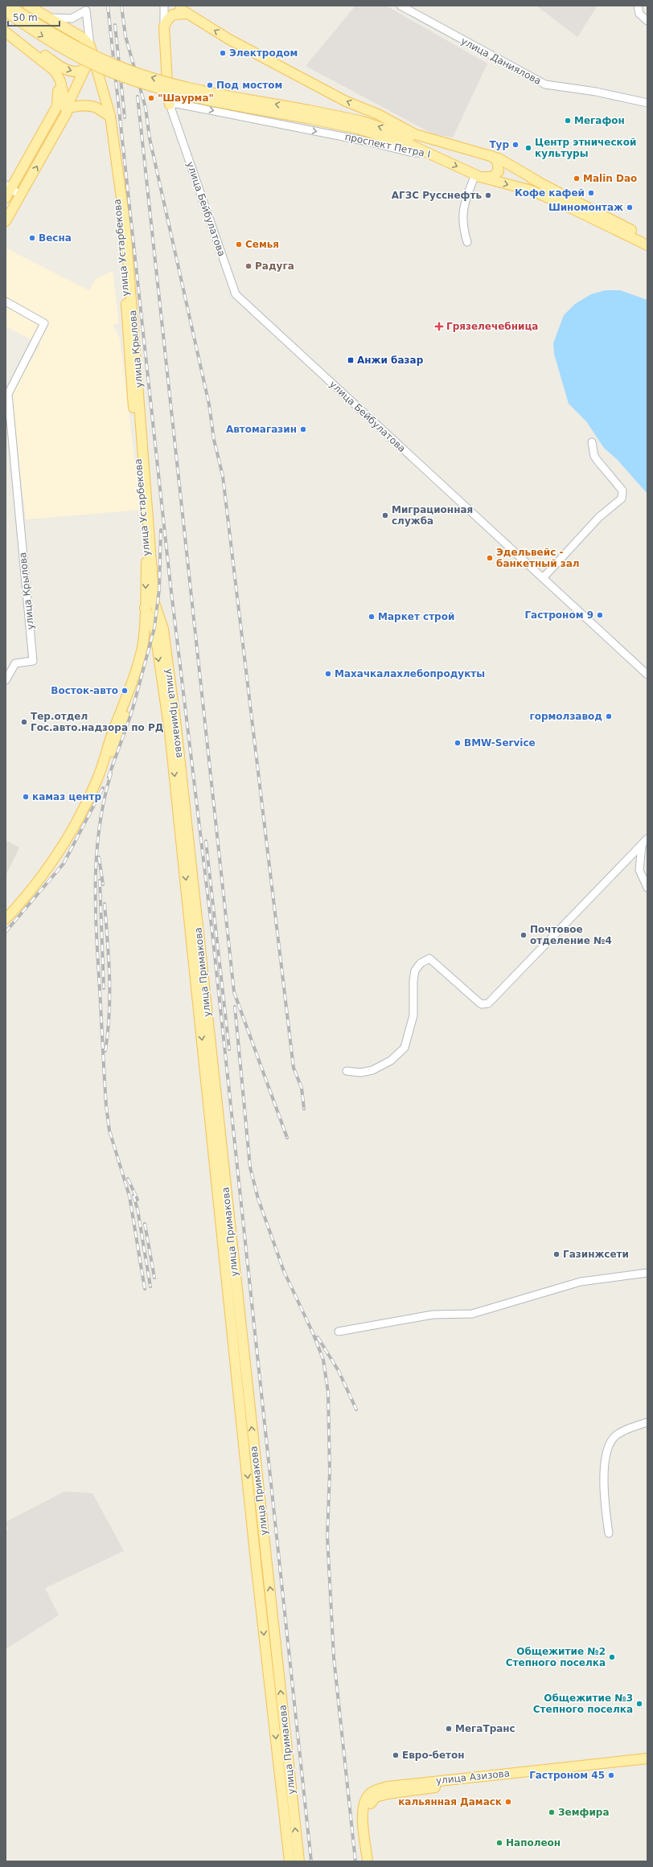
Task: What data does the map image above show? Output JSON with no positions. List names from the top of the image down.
{
  "streets": {
    "main road": [
      "проспект Петра I",
      "улица Устарбекова",
      "улица Крылова",
      "улица Примакова",
      "улица Азизова"
    ],
    "street": ["улица Даниялова", "улица Бейбулатова"]
  },
  "crossings": [
    ["проспект Петра I", "улица Бейбулатова"],
    ["улица Устарбекова", "улица Крылова"],
    ["улица Крылова", "улица Примакова"]
  ],
  "one_way": ["проспект Петра I", "улица Устарбекова"],
  "places": {
    "other": [
      "Электродом",
      "Под мостом",
      "\"Шаурма\"",
      "Мегафон",
      "Тур",
      "Центр этнической культуры",
      "Malin Dao",
      "Кофе кафей",
      "АГЗС Русснефть",
      "Шиномонтаж",
      "Весна",
      "Семья",
      "Радуга",
      "Автомагазин",
      "Миграционная служба",
      "Эдельвейс - банкетный зал",
      "Гастроном 9",
      "Маркет строй",
      "Махачкалахлебопродукты",
      "Восток-авто",
      "гормолзавод",
      "Тер.отдел Гос.авто.надзора по РД",
      "BMW-Service",
      "камаз центр",
      "Почтовое отделение №4",
      "Газинжсети",
      "Общежитие №2 Степного поселка",
      "Общежитие №3 Степного поселка",
      "МегаТранс",
      "Евро-бетон",
      "Гастроном 45",
      "кальянная Дамаск",
      "Земфира",
      "Наполеон"
    ],
    "health": ["Грязелечебница"],
    "transit": ["Анжи базар"]
  },
  "scale_bar": "50 m"
}
